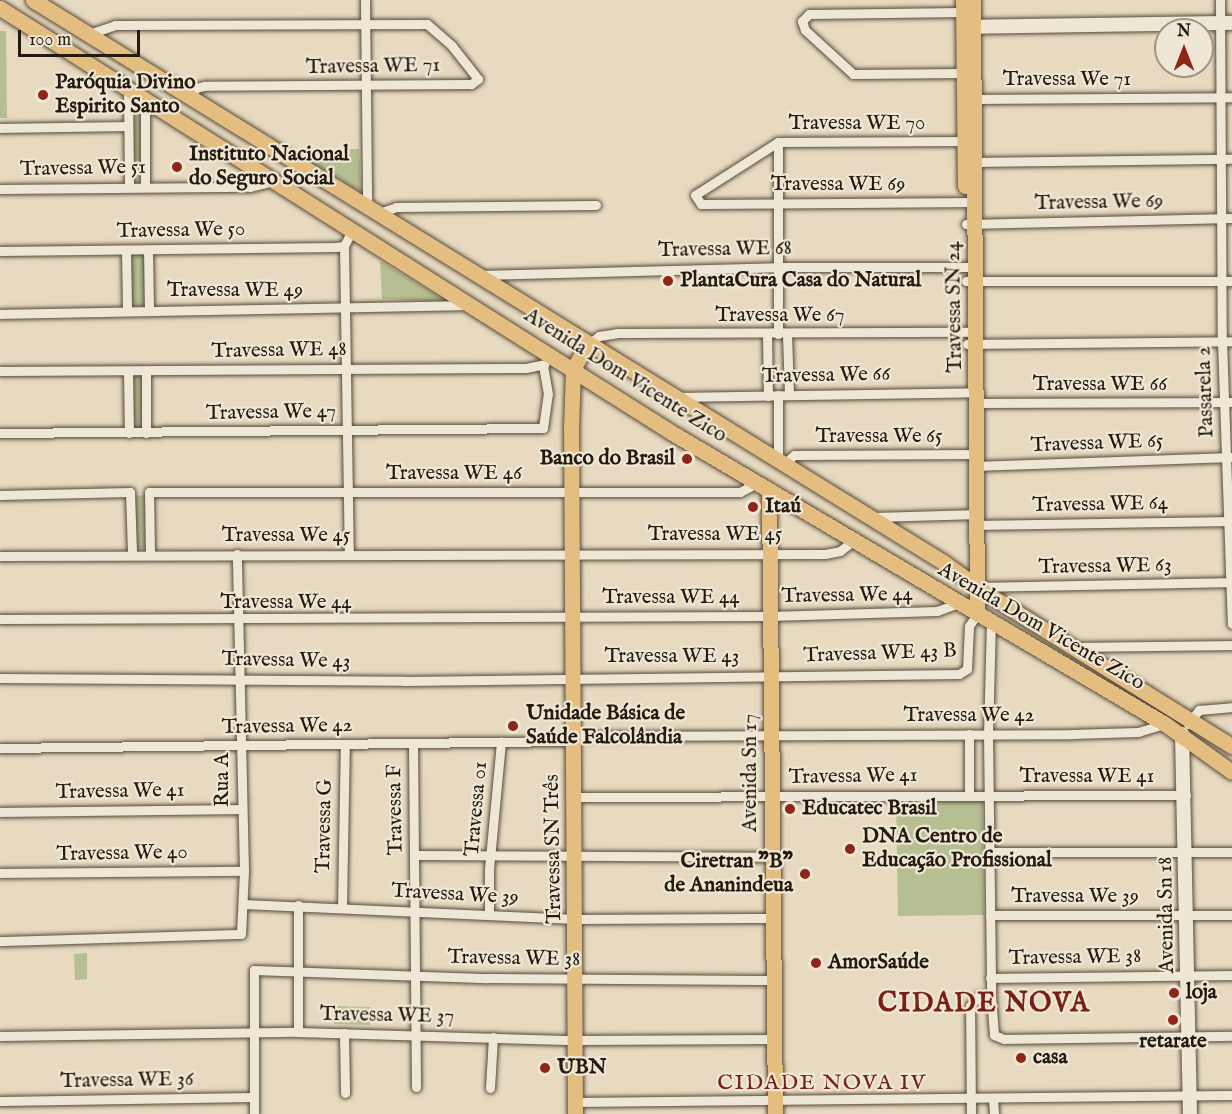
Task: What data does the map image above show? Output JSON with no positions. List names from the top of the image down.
{
  "streets": {
    "main road": [
      "Travessa SN 24",
      "Avenida Dom Vicente Zico",
      "Avenida Sn 17",
      "Travessa SN Três"
    ],
    "street": [
      "Travessa WE 71",
      "Travessa We 71",
      "Travessa WE 70",
      "Travessa We 51",
      "Travessa WE 69",
      "Travessa We 69",
      "Travessa We 50",
      "Travessa WE 68",
      "Travessa WE 49",
      "Travessa We 67",
      "Travessa WE 48",
      "Travessa We 66",
      "Travessa WE 66",
      "Passarela 2",
      "Travessa We 47",
      "Travessa We 65",
      "Travessa WE 65",
      "Travessa WE 46",
      "Travessa WE 64",
      "Travessa WE 45",
      "Travessa We 45",
      "Travessa WE 63",
      "Travessa We 44",
      "Travessa WE 44",
      "Travessa WE 43 B",
      "Travessa WE 43",
      "Travessa We 43",
      "Travessa We 42",
      "Travessa We 41",
      "Travessa WE 41",
      "Rua A",
      "Travessa 01",
      "Travessa F",
      "Travessa G",
      "Travessa We 40",
      "Travessa We 39",
      "Avenida Sn 18",
      "Travessa WE 38",
      "Travessa WE 37",
      "Travessa WE 36"
    ]
  },
  "crossings": [
    ["Travessa WE 71", "Avenida Dom Vicente Zico"],
    ["Travessa We 71", "Travessa SN 24"],
    ["Travessa We 71", "Passarela 2"],
    ["Travessa WE 70", "Travessa WE 69"],
    ["Travessa WE 70", "Travessa SN 24"],
    ["Travessa We 51", "Avenida Dom Vicente Zico"],
    ["Travessa WE 69", "Travessa SN 24"],
    ["Travessa We 69", "Travessa SN 24"],
    ["Travessa We 69", "Passarela 2"],
    ["Travessa WE 68", "Travessa SN 24"],
    ["Travessa WE 68", "Avenida Dom Vicente Zico"],
    ["Travessa WE 68", "Passarela 2"],
    ["Travessa WE 49", "Avenida Dom Vicente Zico"],
    ["Travessa SN 24", "Travessa We 67"],
    ["Travessa SN 24", "Avenida Dom Vicente Zico"],
    ["Travessa SN 24", "Travessa We 66"],
    ["Travessa SN 24", "Travessa WE 66"],
    ["Travessa SN 24", "Travessa We 65"],
    ["Travessa SN 24", "Travessa WE 65"],
    ["Travessa SN 24", "Travessa WE 64"],
    ["Travessa SN 24", "Travessa WE 63"],
    ["Travessa SN 24", "Travessa We 44"],
    ["Travessa SN 24", "Travessa WE 43 B"],
    ["Travessa We 67", "Avenida Dom Vicente Zico"],
    ["Travessa We 67", "Passarela 2"],
    ["Travessa WE 48", "Avenida Dom Vicente Zico"],
    ["Travessa WE 48", "Travessa We 47"],
    ["Avenida Dom Vicente Zico", "Travessa We 66"],
    ["Avenida Dom Vicente Zico", "Travessa We 47"],
    ["Avenida Dom Vicente Zico", "Travessa We 65"],
    ["Avenida Dom Vicente Zico", "Travessa WE 46"],
    ["Avenida Dom Vicente Zico", "Travessa WE 64"],
    ["Avenida Dom Vicente Zico", "Travessa WE 45"],
    ["Avenida Dom Vicente Zico", "Travessa WE 63"],
    ["Avenida Dom Vicente Zico", "Travessa We 44"],
    ["Avenida Dom Vicente Zico", "Travessa WE 43 B"],
    ["Avenida Dom Vicente Zico", "Travessa We 42"],
    ["Avenida Dom Vicente Zico", "Avenida Sn 17"],
    ["Avenida Dom Vicente Zico", "Travessa SN Três"],
    ["Avenida Dom Vicente Zico", "Avenida Sn 18"],
    ["Travessa We 66", "Travessa WE 66"],
    ["Travessa WE 66", "Passarela 2"],
    ["Passarela 2", "Travessa WE 65"],
    ["Passarela 2", "Travessa WE 64"],
    ["Passarela 2", "Travessa WE 63"],
    ["Travessa We 65", "Travessa WE 65"],
    ["Travessa WE 46", "Travessa We 45"],
    ["Travessa WE 46", "Avenida Sn 17"],
    ["Travessa WE 46", "Travessa SN Três"],
    ["Travessa WE 45", "Travessa We 45"],
    ["Travessa WE 45", "Avenida Sn 17"],
    ["Travessa WE 45", "Travessa SN Três"],
    ["Travessa We 45", "Rua A"],
    ["Travessa We 45", "Travessa SN Três"],
    ["Travessa We 44", "Travessa WE 44"],
    ["Travessa We 44", "Avenida Sn 17"],
    ["Travessa We 44", "Rua A"],
    ["Travessa We 44", "Travessa SN Três"],
    ["Travessa WE 44", "Avenida Sn 17"],
    ["Travessa WE 44", "Travessa SN Três"],
    ["Travessa WE 43 B", "Travessa WE 43"],
    ["Travessa WE 43 B", "Avenida Sn 17"],
    ["Travessa WE 43", "Travessa We 43"],
    ["Travessa WE 43", "Avenida Sn 17"],
    ["Travessa WE 43", "Travessa SN Três"],
    ["Travessa We 43", "Rua A"],
    ["Travessa We 43", "Travessa SN Três"],
    ["Travessa We 42", "Avenida Sn 17"],
    ["Travessa We 42", "Rua A"],
    ["Travessa We 42", "Travessa 01"],
    ["Travessa We 42", "Travessa F"],
    ["Travessa We 42", "Travessa G"],
    ["Travessa We 42", "Travessa SN Três"],
    ["Avenida Sn 17", "Travessa We 41"],
    ["Avenida Sn 17", "Travessa We 39"],
    ["Avenida Sn 17", "Travessa WE 38"],
    ["Avenida Sn 17", "Travessa WE 37"],
    ["Travessa We 41", "Travessa WE 41"],
    ["Travessa We 41", "Rua A"],
    ["Travessa We 41", "Travessa SN Três"],
    ["Travessa WE 41", "Avenida Sn 18"],
    ["Rua A", "Travessa We 40"],
    ["Rua A", "Travessa We 39"],
    ["Travessa 01", "Travessa We 39"],
    ["Travessa F", "Travessa We 39"],
    ["Travessa F", "Travessa WE 38"],
    ["Travessa F", "Travessa WE 37"],
    ["Travessa G", "Travessa We 39"],
    ["Travessa SN Três", "Travessa We 39"],
    ["Travessa SN Três", "Travessa WE 38"],
    ["Travessa SN Três", "Travessa WE 37"],
    ["Travessa We 39", "Avenida Sn 18"],
    ["Avenida Sn 18", "Travessa WE 38"],
    ["Travessa WE 38", "Travessa WE 37"]
  ],
  "districts": ["CIDADE NOVA", "CIDADE NOVA IV"],
  "places": [
    "Paróquia Divino Espirito Santo",
    "Instituto Nacional do Seguro Social",
    "PlantaCura Casa do Natural",
    "Banco do Brasil",
    "Itaú",
    "Unidade Básica de Saúde Falcolândia",
    "Educatec Brasil",
    "DNA Centro de Educação Profissional",
    "Ciretran \"B\" de Ananindeua",
    "AmorSaúde",
    "loja",
    "retarate",
    "casa",
    "UBN"
  ],
  "scale_bar": "100 m",
  "north": "top"
}
